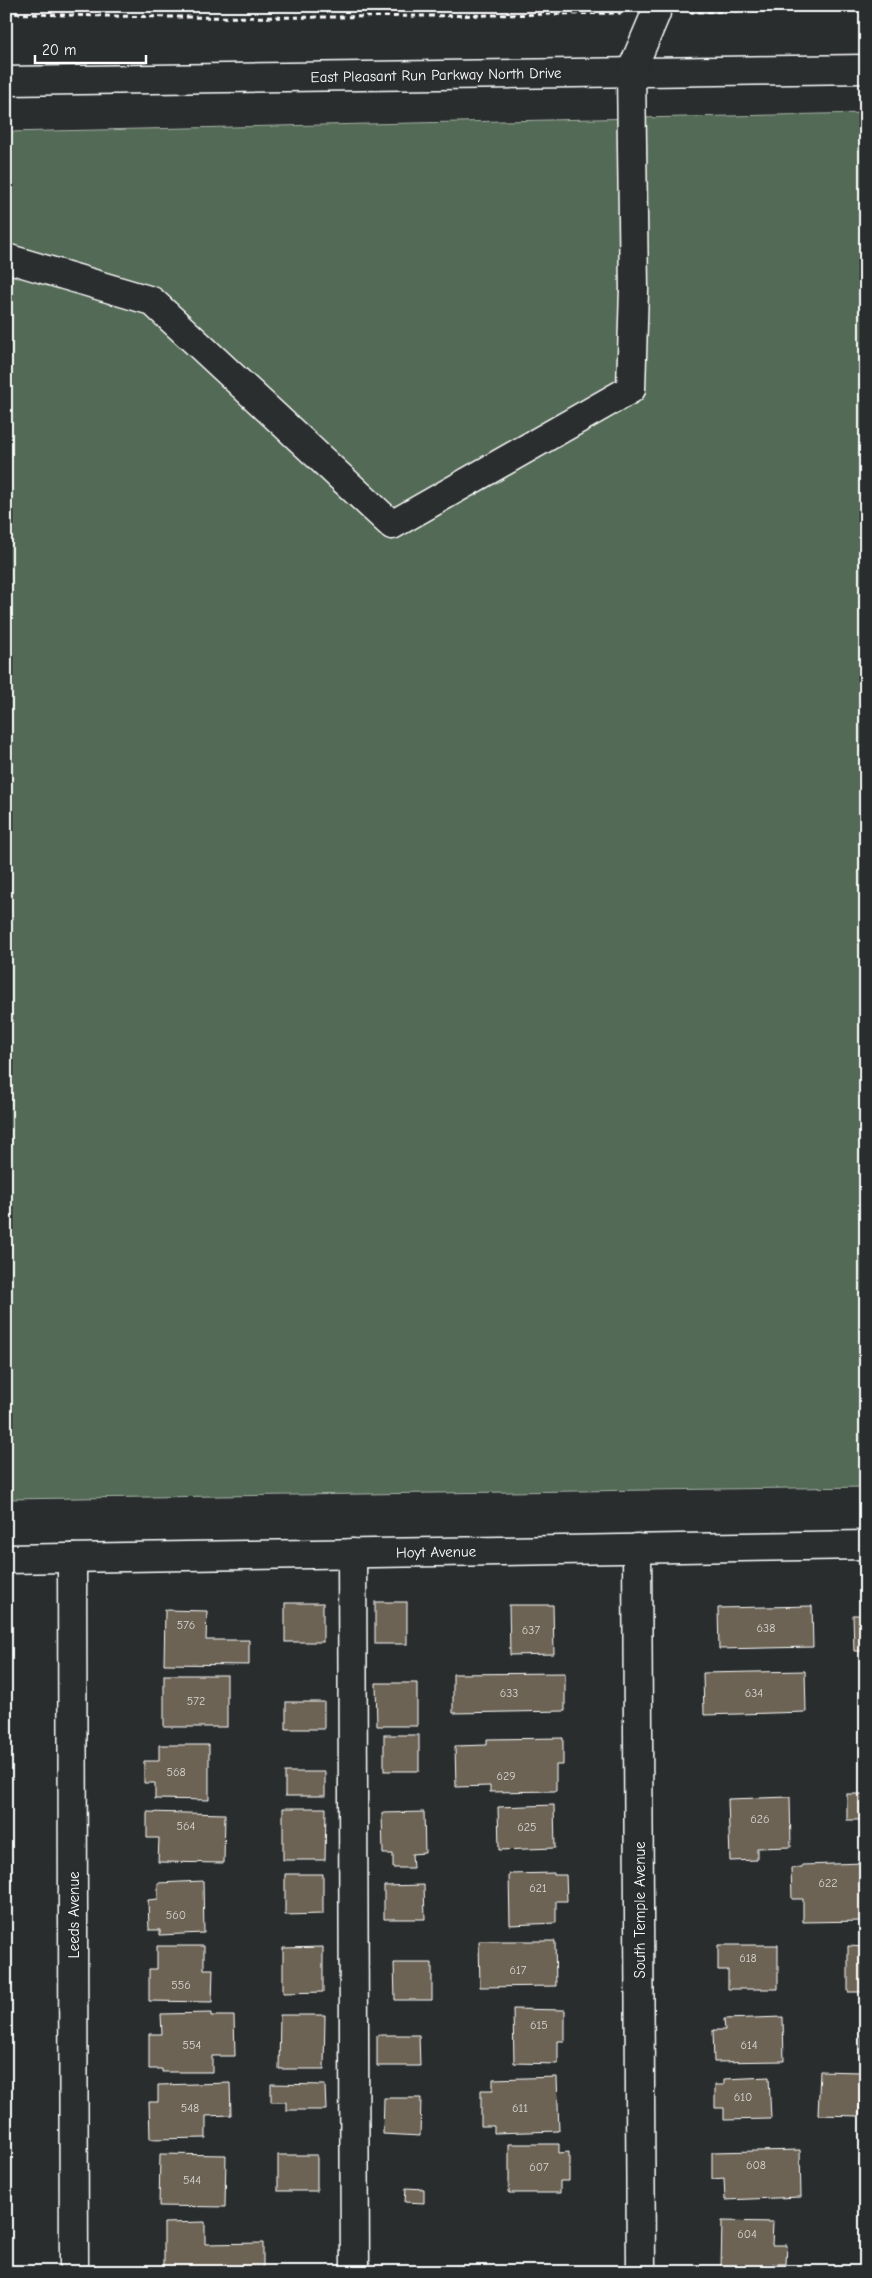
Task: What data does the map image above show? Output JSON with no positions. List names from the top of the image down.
{
  "streets": {
    "street": [
      "East Pleasant Run Parkway North Drive",
      "Hoyt Avenue",
      "South Temple Avenue",
      "Leeds Avenue"
    ]
  },
  "crossings": [
    ["Hoyt Avenue", "South Temple Avenue"],
    ["Hoyt Avenue", "Leeds Avenue"]
  ],
  "house_numbers": [
    "576",
    "638",
    "637",
    "633",
    "634",
    "572",
    "568",
    "629",
    "626",
    "564",
    "625",
    "622",
    "621",
    "560",
    "618",
    "617",
    "556",
    "615",
    "554",
    "614",
    "610",
    "548",
    "611",
    "608",
    "607",
    "544",
    "604"
  ],
  "scale_bar": "20 m"
}
